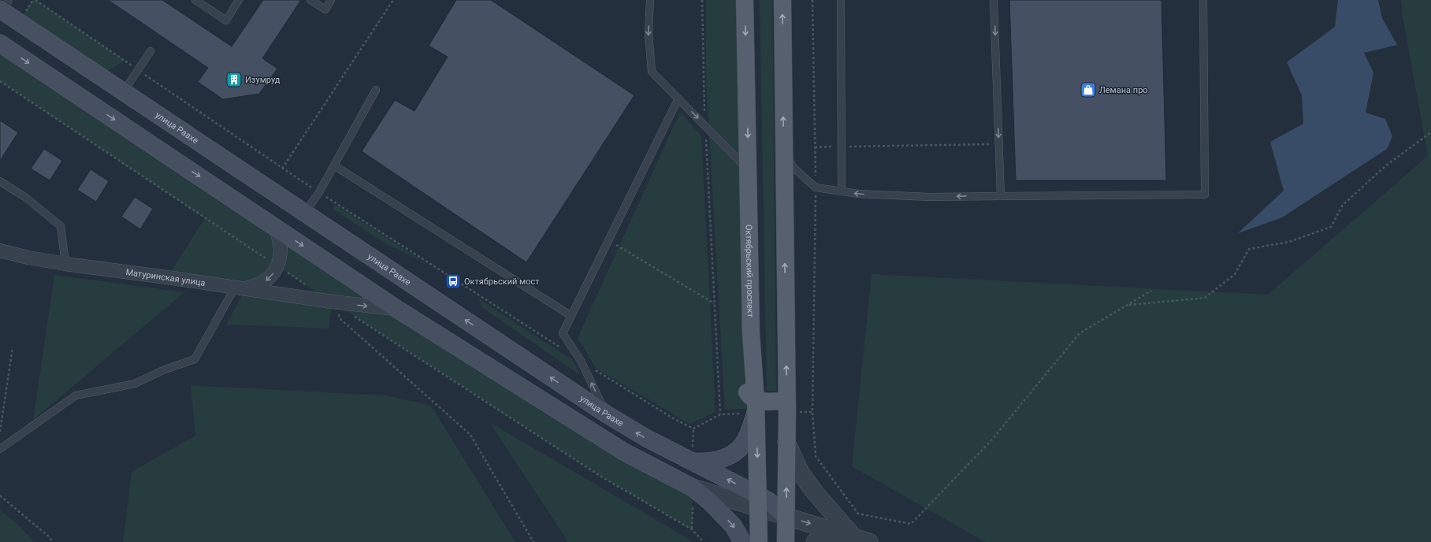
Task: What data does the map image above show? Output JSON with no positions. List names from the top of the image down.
{
  "streets": {
    "main road": ["улица Раахе", "Октябрьский проспект"],
    "street": ["Матуринская улица"]
  },
  "places": {
    "building": ["Изумруд"],
    "shop": ["Лемана про"],
    "bus stop": ["Октябрьский мост"]
  }
}
